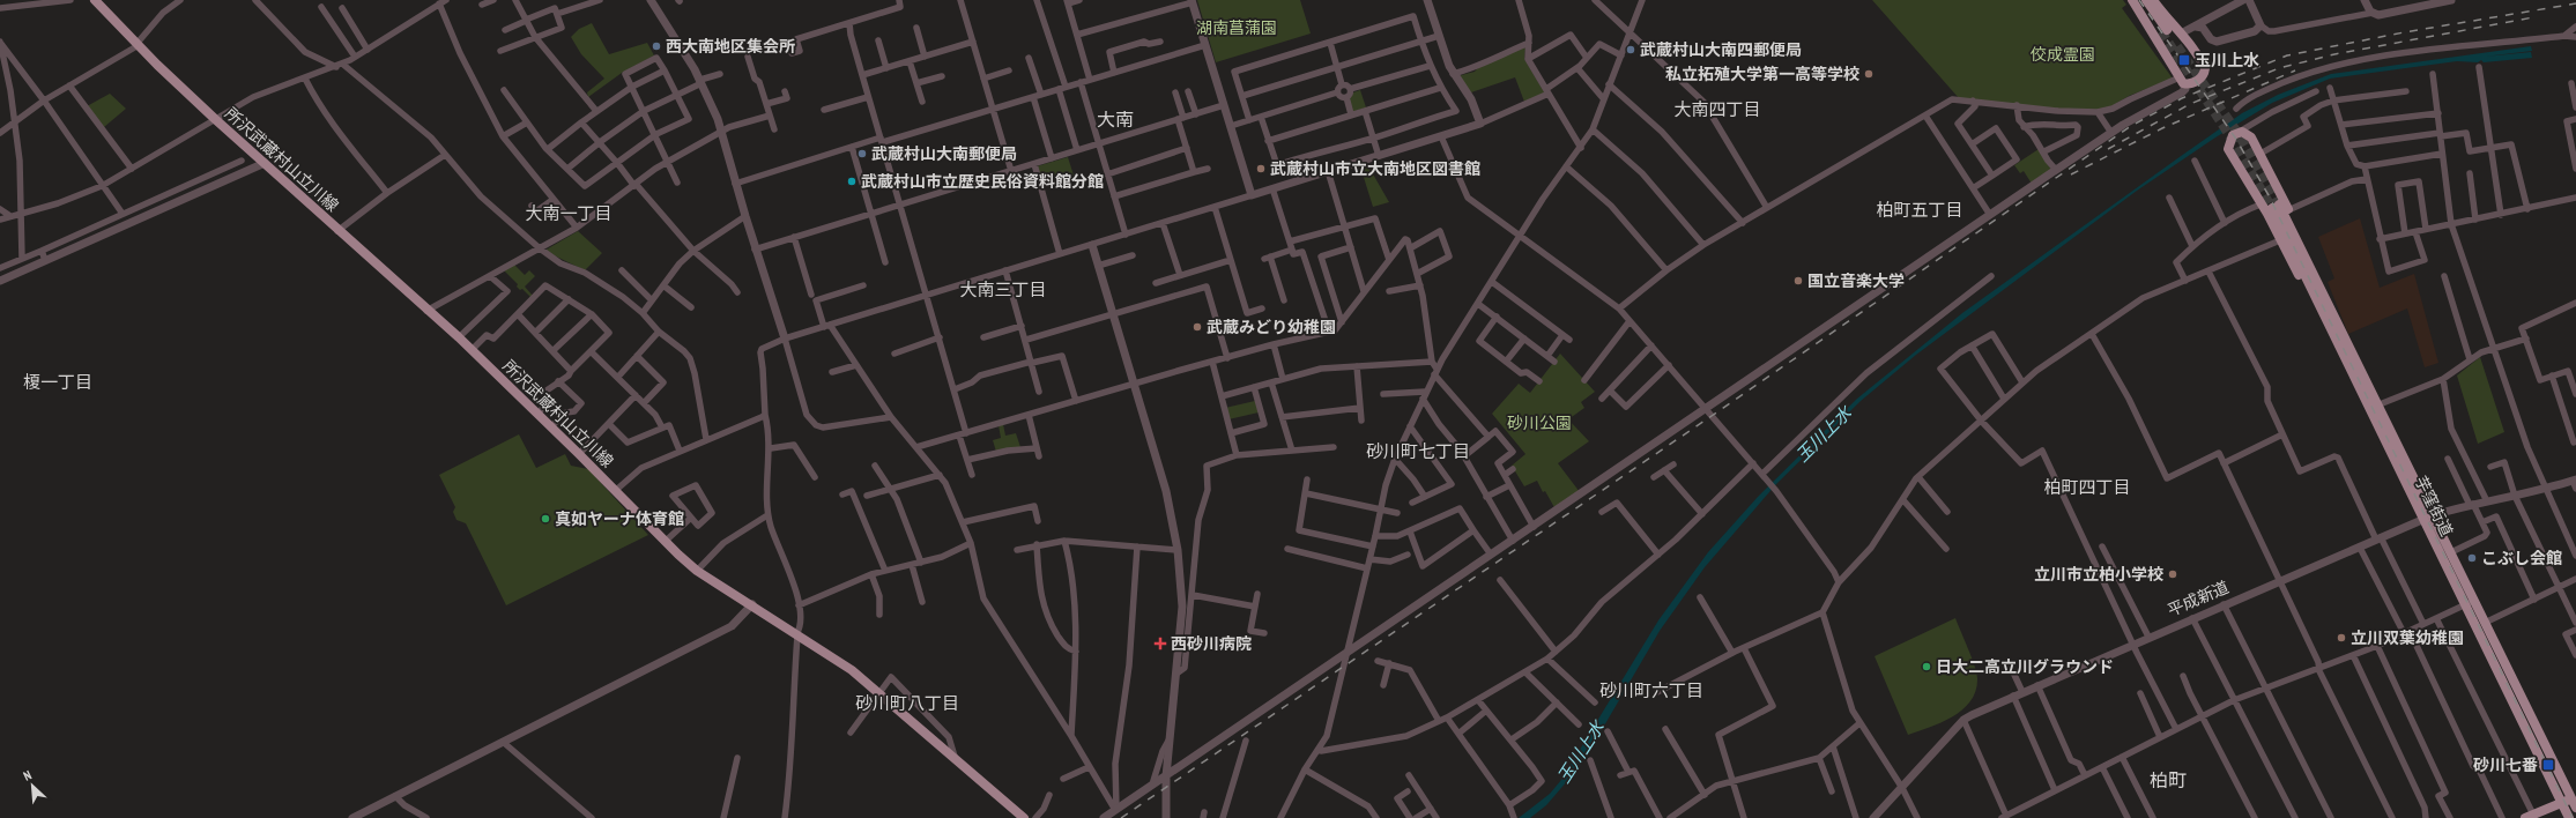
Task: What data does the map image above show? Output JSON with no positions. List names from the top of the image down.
{
  "streets": {
    "main road": ["所沢武蔵村山立川線", "芋窪街道"],
    "street": ["平成新道"]
  },
  "crossings": [
    ["芋窪街道", "平成新道"]
  ],
  "districts": [
    "大南四丁目",
    "大南",
    "柏町五丁目",
    "大南一丁目",
    "大南三丁目",
    "榎一丁目",
    "砂川町七丁目",
    "柏町四丁目",
    "砂川町六丁目",
    "砂川町八丁目",
    "柏町"
  ],
  "water": ["玉川上水"],
  "parks": ["湖南菖蒲園", "佼成霊園", "砂川公園"],
  "places": {
    "other": [
      "西大南地区集会所",
      "武蔵村山大南四郵便局",
      "私立拓殖大学第一高等学校",
      "武蔵村山大南郵便局",
      "武蔵村山市立大南地区図書館",
      "武蔵村山市立歴史民俗資料館分館",
      "国立音楽大学",
      "武蔵みどり幼稚園",
      "真如ヤーナ体育館",
      "こぶし会館",
      "立川市立柏小学校",
      "立川双葉幼稚園",
      "日大二高立川グラウンド"
    ],
    "transit": ["玉川上水", "砂川七番"],
    "health": ["西砂川病院"]
  },
  "north": "top left"
}
